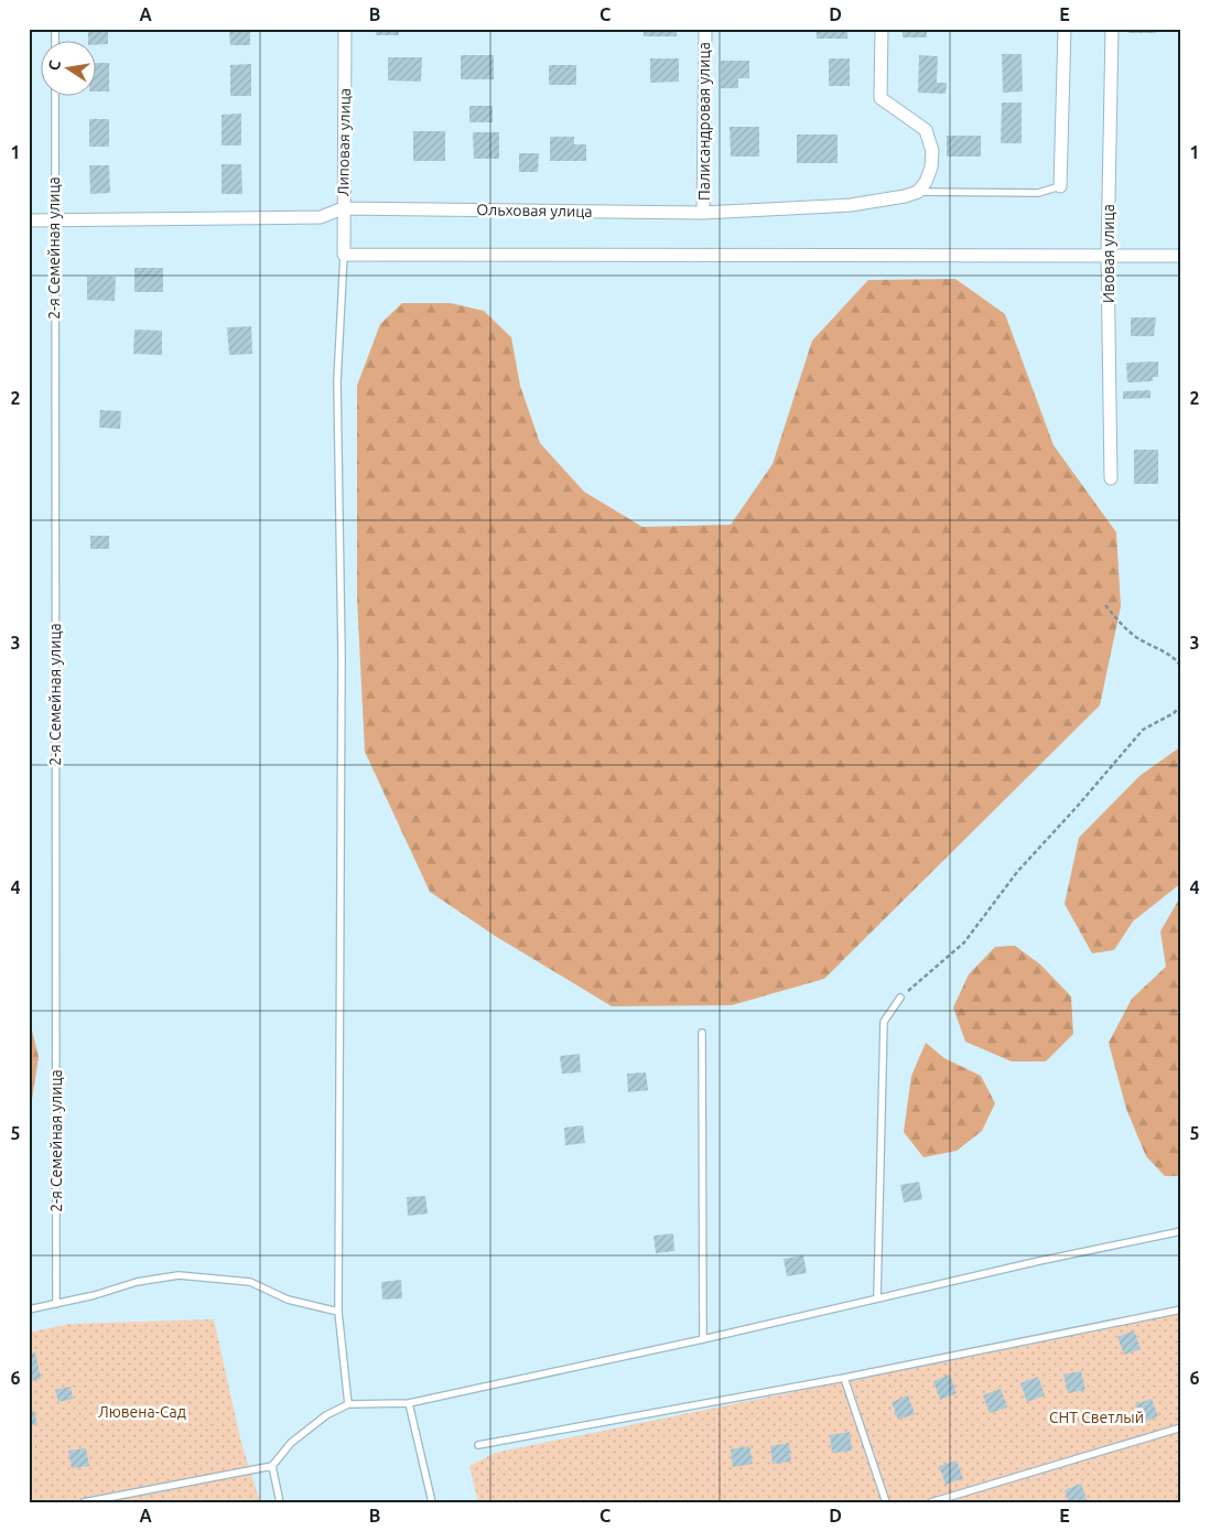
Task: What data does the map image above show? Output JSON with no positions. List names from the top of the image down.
{
  "streets": {
    "street": [
      "Палисандровая улица",
      "Липовая улица",
      "Ольховая улица",
      "Ивовая улица"
    ],
    "lane": ["2-я Семейная улица"]
  },
  "crossings": [
    ["Палисандровая улица", "Ольховая улица"],
    ["Липовая улица", "Ольховая улица"],
    ["Ольховая улица", "2-я Семейная улица"]
  ],
  "parks": ["Лювена-Сад", "СНТ Светлый"],
  "north": "left",
  "grid": {
    "columns": [
      "A",
      "B",
      "C",
      "D",
      "E"
    ],
    "rows": [
      "1",
      "2",
      "3",
      "4",
      "5",
      "6"
    ]
  }
}
